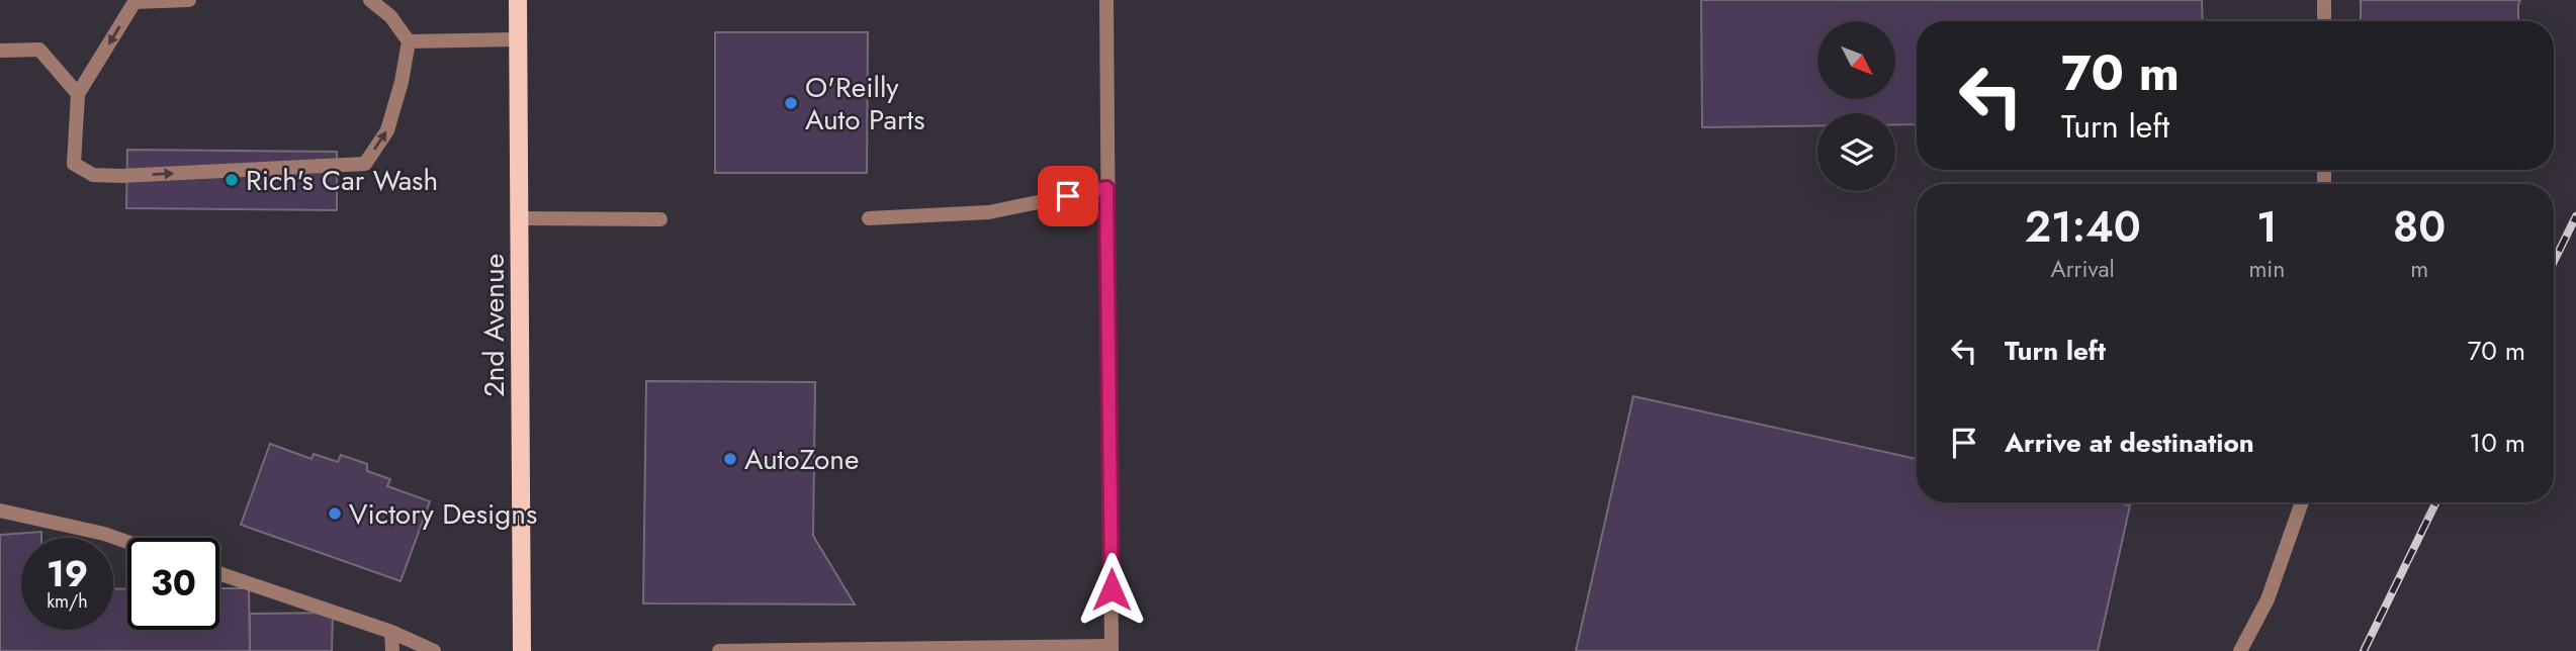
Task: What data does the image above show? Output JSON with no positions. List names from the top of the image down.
{
  "streets": {
    "main road": ["2nd Avenue"]
  },
  "places": [
    "O'Reilly Auto Parts",
    "Rich's Car Wash",
    "AutoZone",
    "Victory Designs"
  ],
  "north": "bottom right",
  "page": {
    "turn": ["70 m", "Turn left"],
    "eta": [
      "21:40",
      "Arrival",
      "1",
      "min",
      "80",
      "m"
    ],
    "list": [
      {
        "name": "Turn left",
        "value": "70 m"
      },
      {
        "name": "Arrive at destination",
        "value": "10 m"
      }
    ],
    "speed": "19 km/h",
    "limit": "30"
  }
}
